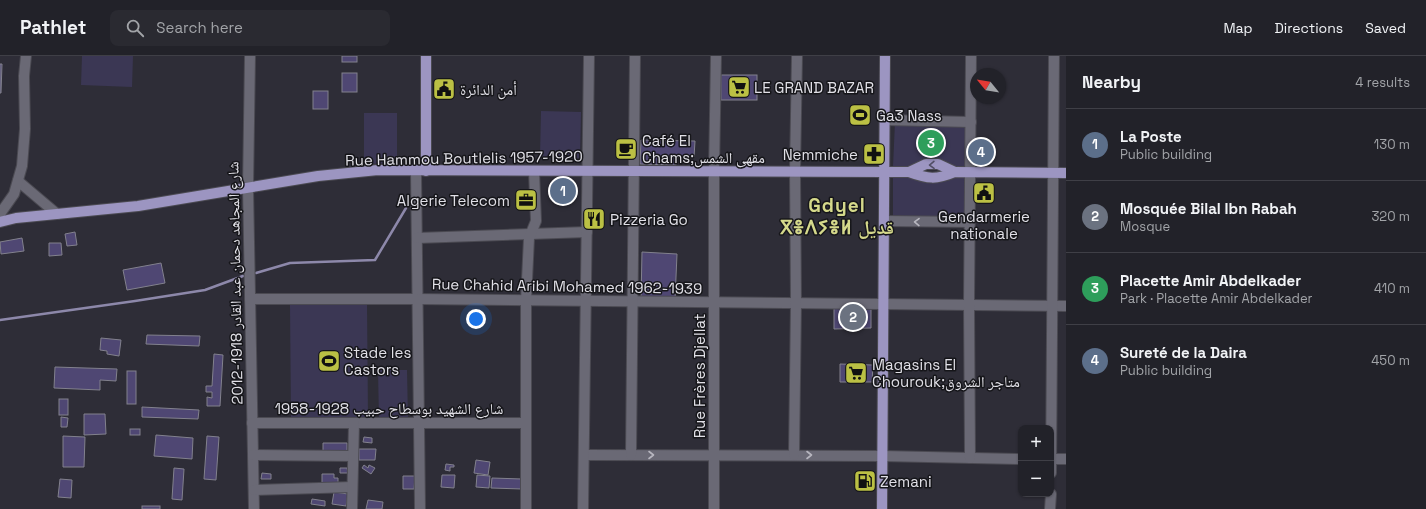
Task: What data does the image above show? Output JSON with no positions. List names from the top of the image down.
{
  "streets": {
    "main road": ["Rue Hammou Boutlelis 1957-1920"],
    "street": [
      "شارع المجاهد دحمان عبد القادر 1918-2012",
      "Rue Chahid Aribi Mohamed 1962-1939",
      "Rue Frères Djellat",
      "شارع الشهيد بوسطاح حبيب 1928-1958"
    ]
  },
  "crossings": [
    ["Rue Hammou Boutlelis 1957-1920", "شارع المجاهد دحمان عبد القادر 1918-2012"],
    ["Rue Hammou Boutlelis 1957-1920", "Rue Frères Djellat"],
    ["شارع المجاهد دحمان عبد القادر 1918-2012", "Rue Chahid Aribi Mohamed 1962-1939"],
    ["شارع المجاهد دحمان عبد القادر 1918-2012", "شارع الشهيد بوسطاح حبيب 1928-1958"],
    ["Rue Chahid Aribi Mohamed 1962-1939", "Rue Frères Djellat"]
  ],
  "districts": ["Gdyel ⴳⴻⴷⵢⴻⵍ قديل"],
  "places": {
    "supermarket": ["LE GRAND BAZAR", "Magasins El Chourouk;متاجر الشروق"],
    "public building": ["أمن الدائرة", "Gendarmerie nationale"],
    "sports": ["Ga3 Nass", "Stade les Castors"],
    "cafe": ["Café El Chams;مقهى الشمس"],
    "pharmacy": ["Nemmiche"],
    "office": ["Algerie Telecom"],
    "restaurant": ["Pizzeria Go"],
    "fuel station": ["Zemani"]
  },
  "north": "top left",
  "page": {
    "header": "Pathlet",
    "search": "Search here",
    "nav": ["Map", "Directions", "Saved"],
    "heading": ["Nearby", "4 results"],
    "list": [
      {
        "mark": "1",
        "name": "La Poste",
        "note": "Public building",
        "value": "130 m"
      },
      {
        "mark": "2",
        "name": "Mosquée Bilal Ibn Rabah",
        "note": "Mosque",
        "value": "320 m"
      },
      {
        "mark": "3",
        "name": "Placette Amir Abdelkader",
        "note": "Park · Placette Amir Abdelkader",
        "value": "410 m"
      },
      {
        "mark": "4",
        "name": "Sureté de la Daira",
        "note": "Public building",
        "value": "450 m"
      }
    ],
    "pins": [
      "3",
      "4",
      "1",
      "2"
    ],
    "map_buttons": ["+", "−"]
  }
}
